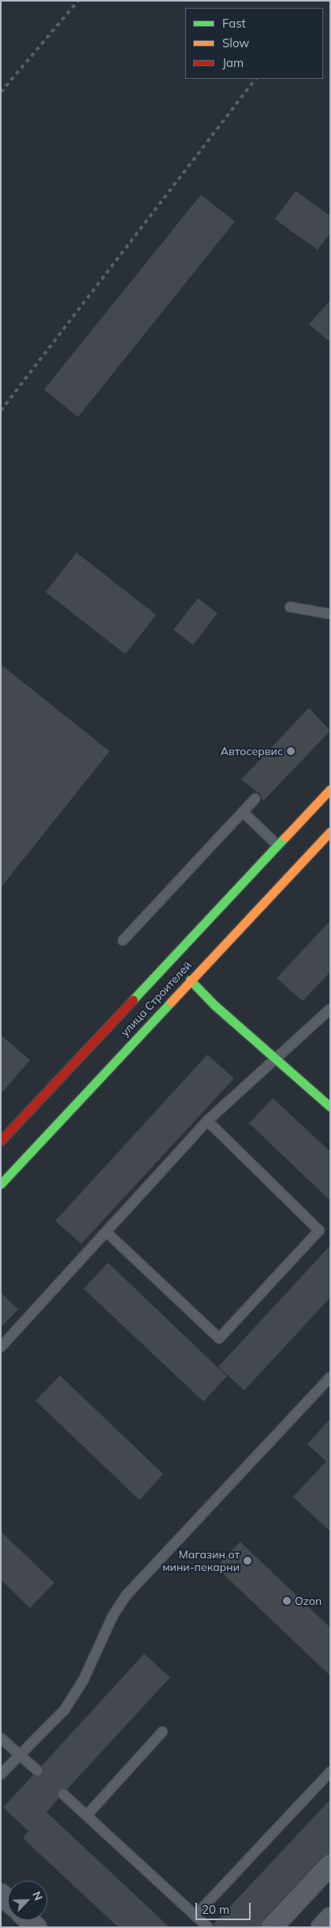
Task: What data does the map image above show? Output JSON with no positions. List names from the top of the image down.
{
  "streets": {
    "main road": ["улица Строителей"]
  },
  "places": ["Автосервис", "Магазин от мини-пекарни", "Ozon"],
  "legend": ["Fast", "Slow", "Jam"],
  "scale_bar": "20 m",
  "north": "top right"
}
